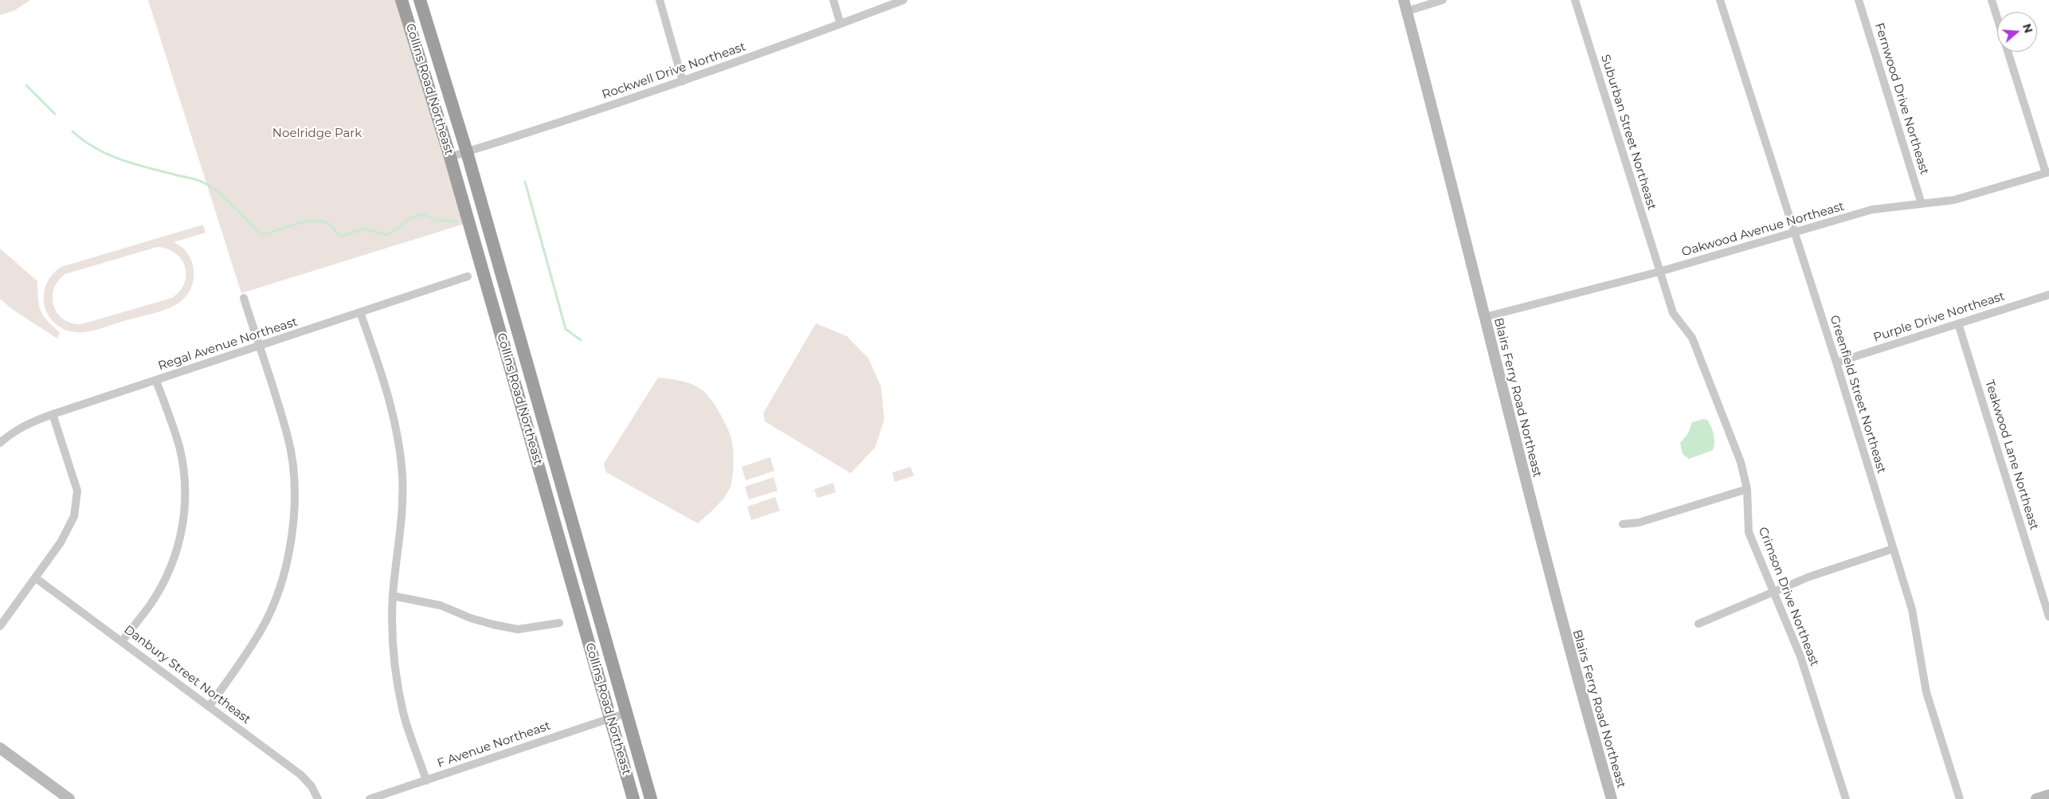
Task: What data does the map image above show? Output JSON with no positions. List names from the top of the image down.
{
  "streets": {
    "highway": ["Collins Road Northeast"],
    "main road": ["Blairs Ferry Road Northeast"],
    "street": [
      "Rockwell Drive Northeast",
      "Fernwood Drive Northeast",
      "Suburban Street Northeast",
      "Oakwood Avenue Northeast",
      "Purple Drive Northeast",
      "Regal Avenue Northeast",
      "Greenfield Street Northeast",
      "Teakwood Lane Northeast",
      "Crimson Drive Northeast",
      "Danbury Street Northeast",
      "F Avenue Northeast"
    ]
  },
  "crossings": [
    ["Rockwell Drive Northeast", "Collins Road Northeast"],
    ["Collins Road Northeast", "F Avenue Northeast"],
    ["Fernwood Drive Northeast", "Oakwood Avenue Northeast"],
    ["Suburban Street Northeast", "Oakwood Avenue Northeast"],
    ["Suburban Street Northeast", "Crimson Drive Northeast"],
    ["Oakwood Avenue Northeast", "Greenfield Street Northeast"],
    ["Oakwood Avenue Northeast", "Blairs Ferry Road Northeast"],
    ["Oakwood Avenue Northeast", "Crimson Drive Northeast"],
    ["Purple Drive Northeast", "Greenfield Street Northeast"],
    ["Purple Drive Northeast", "Teakwood Lane Northeast"]
  ],
  "parks": ["Noelridge Park"],
  "north": "right"
}
